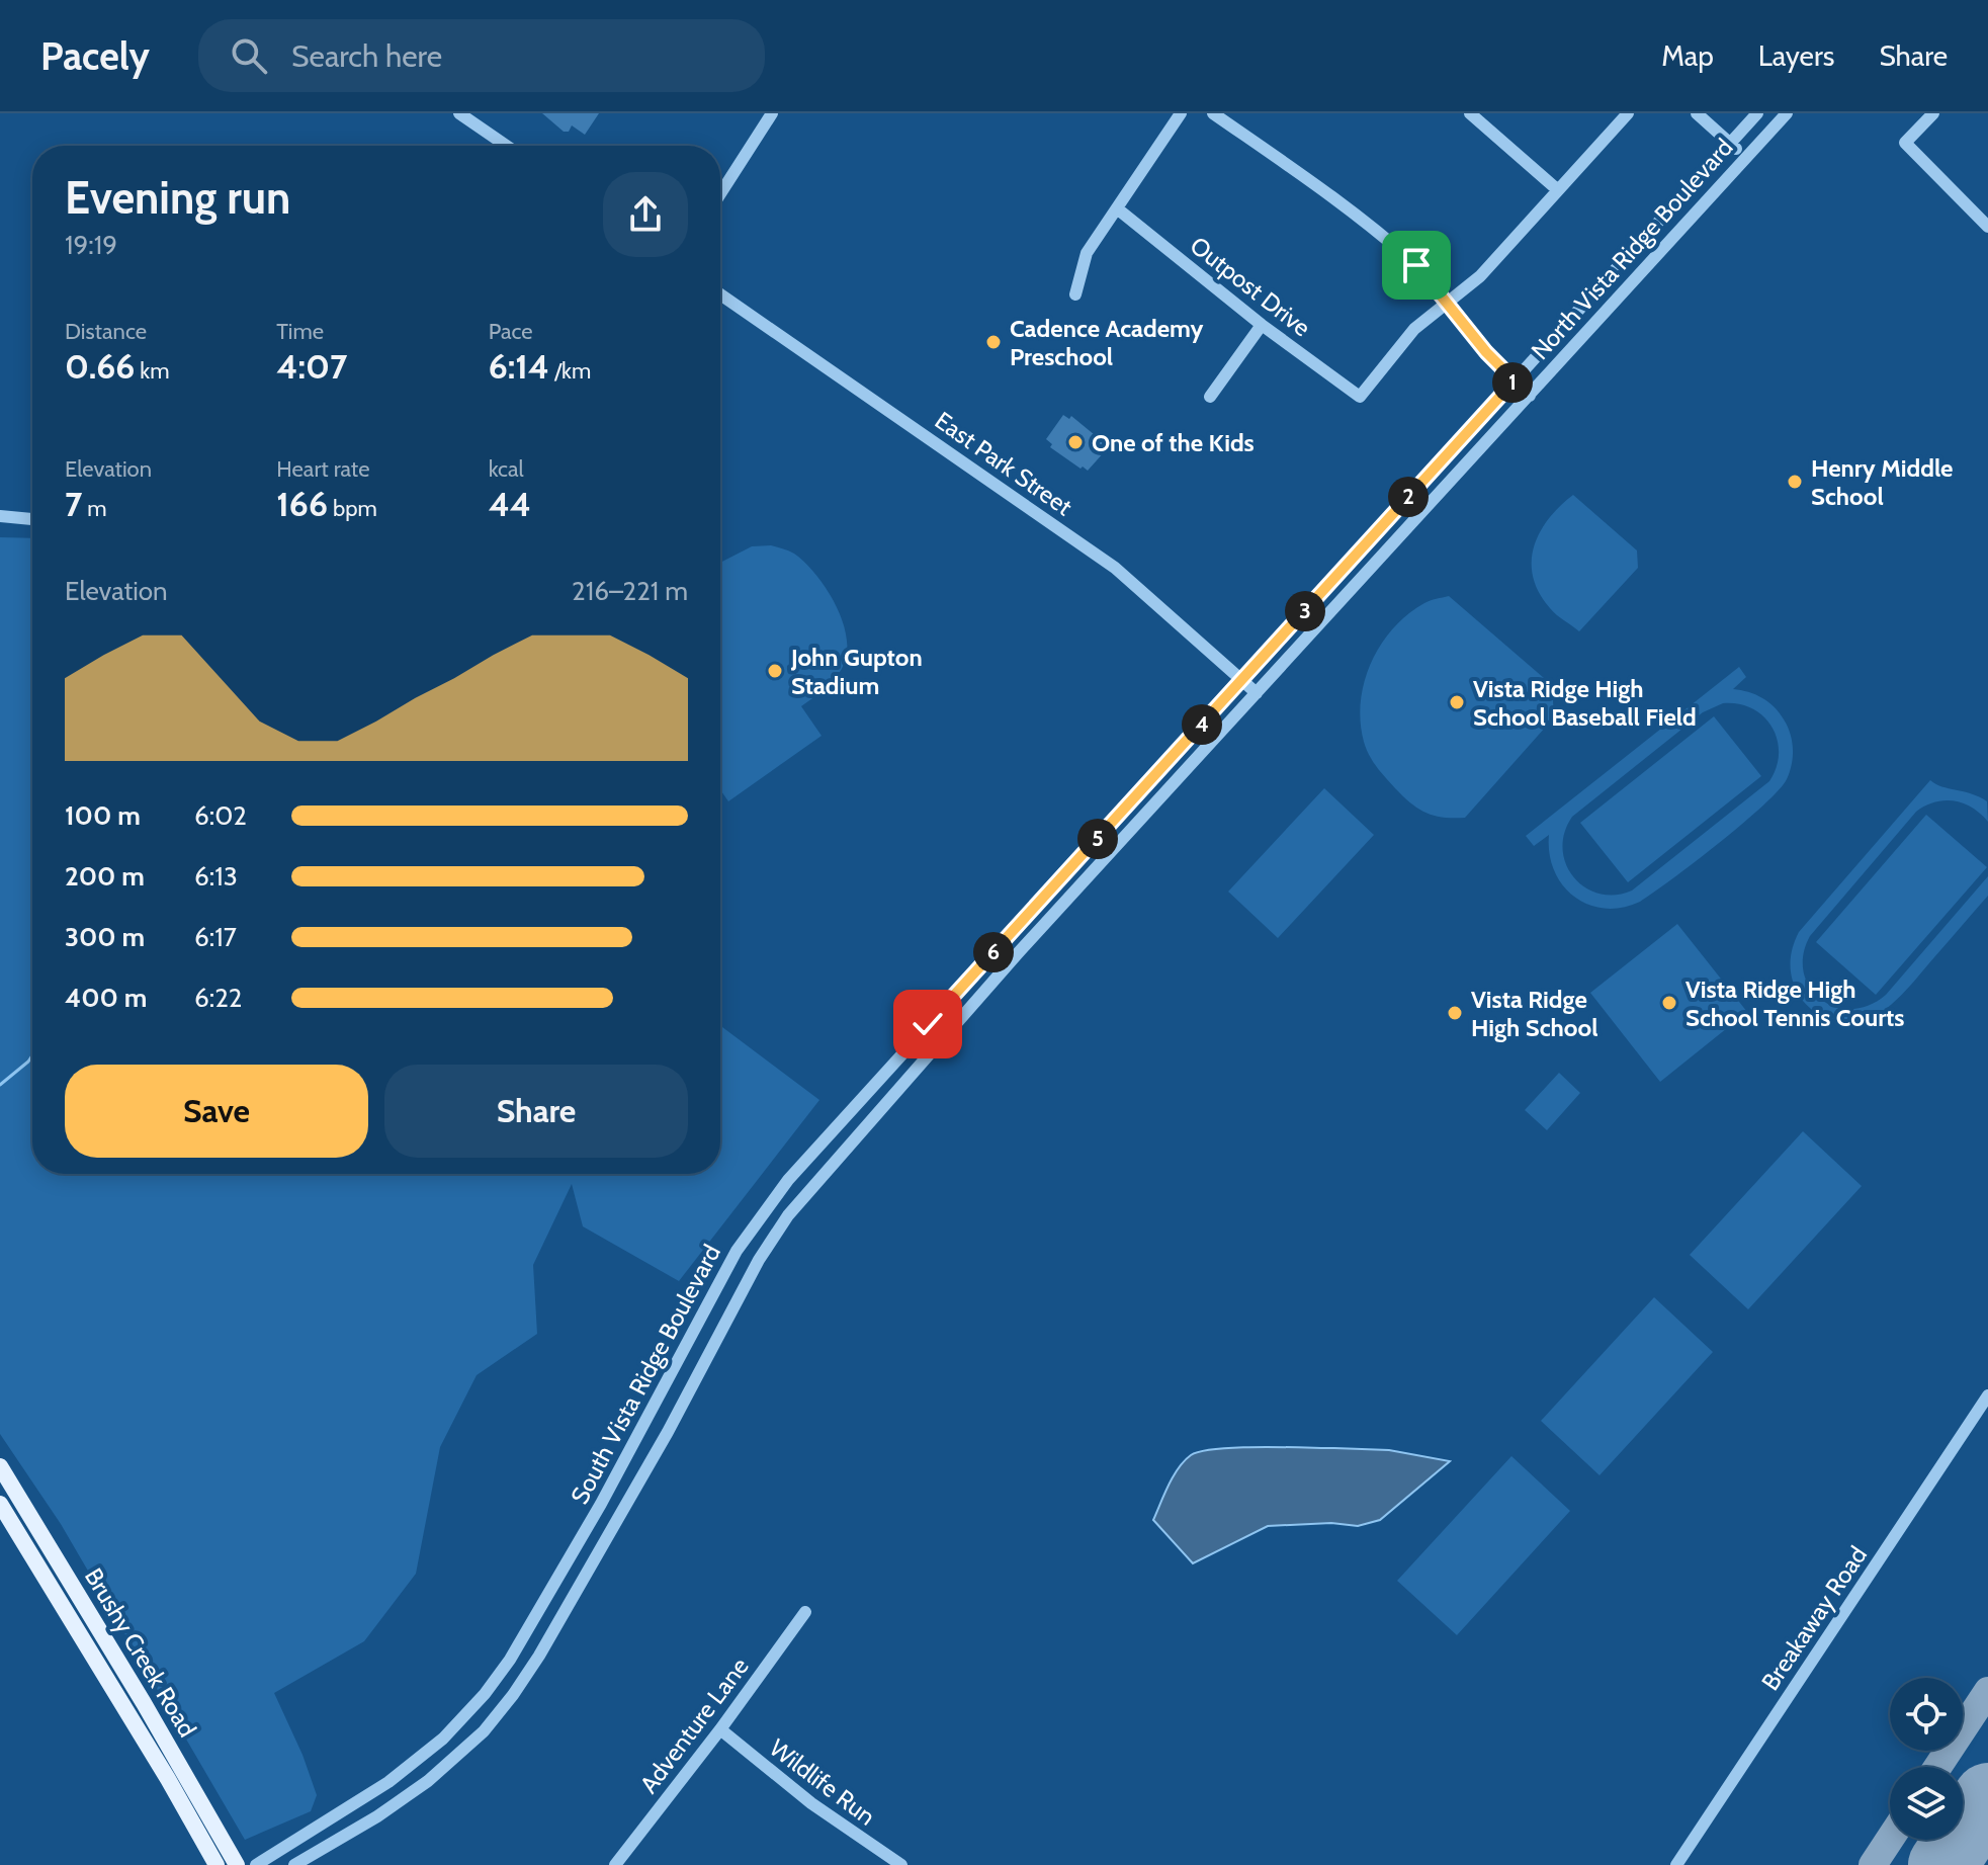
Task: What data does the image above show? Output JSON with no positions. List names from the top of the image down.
{
  "streets": {
    "main road": ["Brushy Creek Road"],
    "street": [
      "North Vista Ridge Boulevard",
      "Outpost Drive",
      "East Park Street",
      "South Vista Ridge Boulevard",
      "Breakaway Road",
      "Adventure Lane",
      "Wildlife Run"
    ]
  },
  "crossings": [
    ["North Vista Ridge Boulevard", "East Park Street"],
    ["North Vista Ridge Boulevard", "South Vista Ridge Boulevard"],
    ["Adventure Lane", "Wildlife Run"]
  ],
  "places": [
    "Cadence Academy Preschool",
    "One of the Kids",
    "Henry Middle School",
    "John Gupton Stadium",
    "Vista Ridge High School Baseball Field",
    "Vista Ridge High School Tennis Courts",
    "Vista Ridge High School"
  ],
  "page": {
    "header": "Pacely",
    "search": "Search here",
    "nav": ["Map", "Layers", "Share"],
    "heading": ["Evening run", "19:19"],
    "stats": [
      ["Distance", "0.66 km"],
      ["Time", "4:07"],
      ["Pace", "6:14 /km"],
      ["Elevation", "7 m"],
      ["Heart rate", "166 bpm"],
      ["kcal", "44"]
    ],
    "pins": [
      "1",
      "2",
      "3",
      "4",
      "5",
      "6"
    ],
    "chart": ["Elevation", "216–221 m"],
    "list": [
      {
        "name": "100 m",
        "note": "6:02"
      },
      {
        "name": "200 m",
        "note": "6:13"
      },
      {
        "name": "300 m",
        "note": "6:17"
      },
      {
        "name": "400 m",
        "note": "6:22"
      }
    ],
    "buttons": ["Save", "Share"]
  }
}
